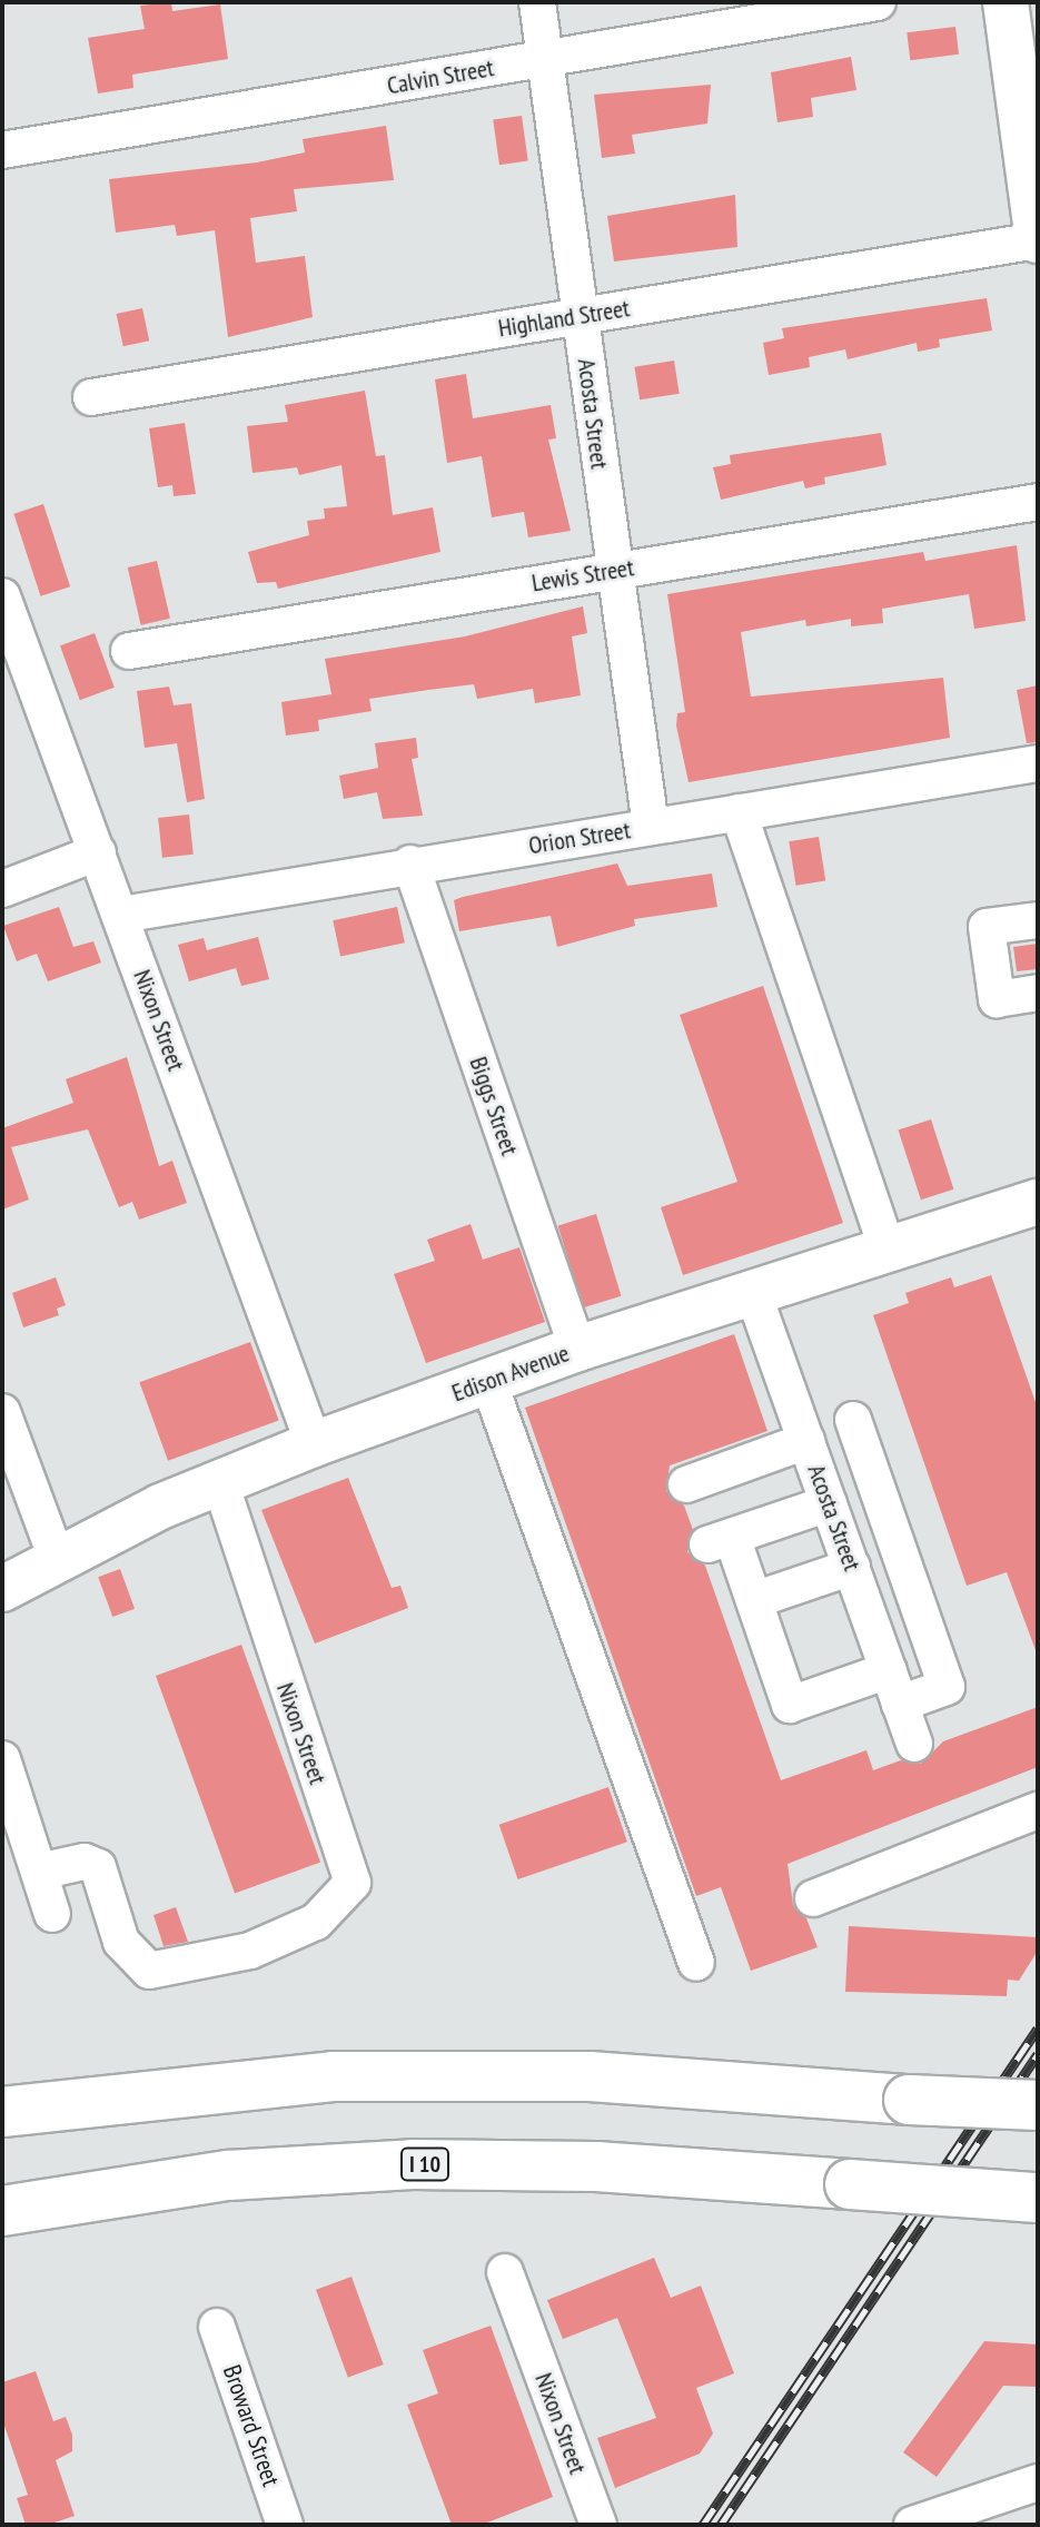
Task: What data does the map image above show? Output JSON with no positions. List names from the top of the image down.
{
  "streets": {
    "highway": ["I 10"],
    "main road": ["Edison Avenue"],
    "street": [
      "Calvin Street",
      "Highland Street",
      "Acosta Street",
      "Lewis Street",
      "Orion Street",
      "Nixon Street",
      "Biggs Street",
      "Broward Street"
    ]
  },
  "crossings": [
    ["Calvin Street", "Acosta Street"],
    ["Highland Street", "Acosta Street"],
    ["Acosta Street", "Lewis Street"],
    ["Acosta Street", "Orion Street"],
    ["Acosta Street", "Edison Avenue"],
    ["Orion Street", "Nixon Street"],
    ["Orion Street", "Biggs Street"],
    ["Nixon Street", "Edison Avenue"],
    ["Biggs Street", "Edison Avenue"]
  ]
}
